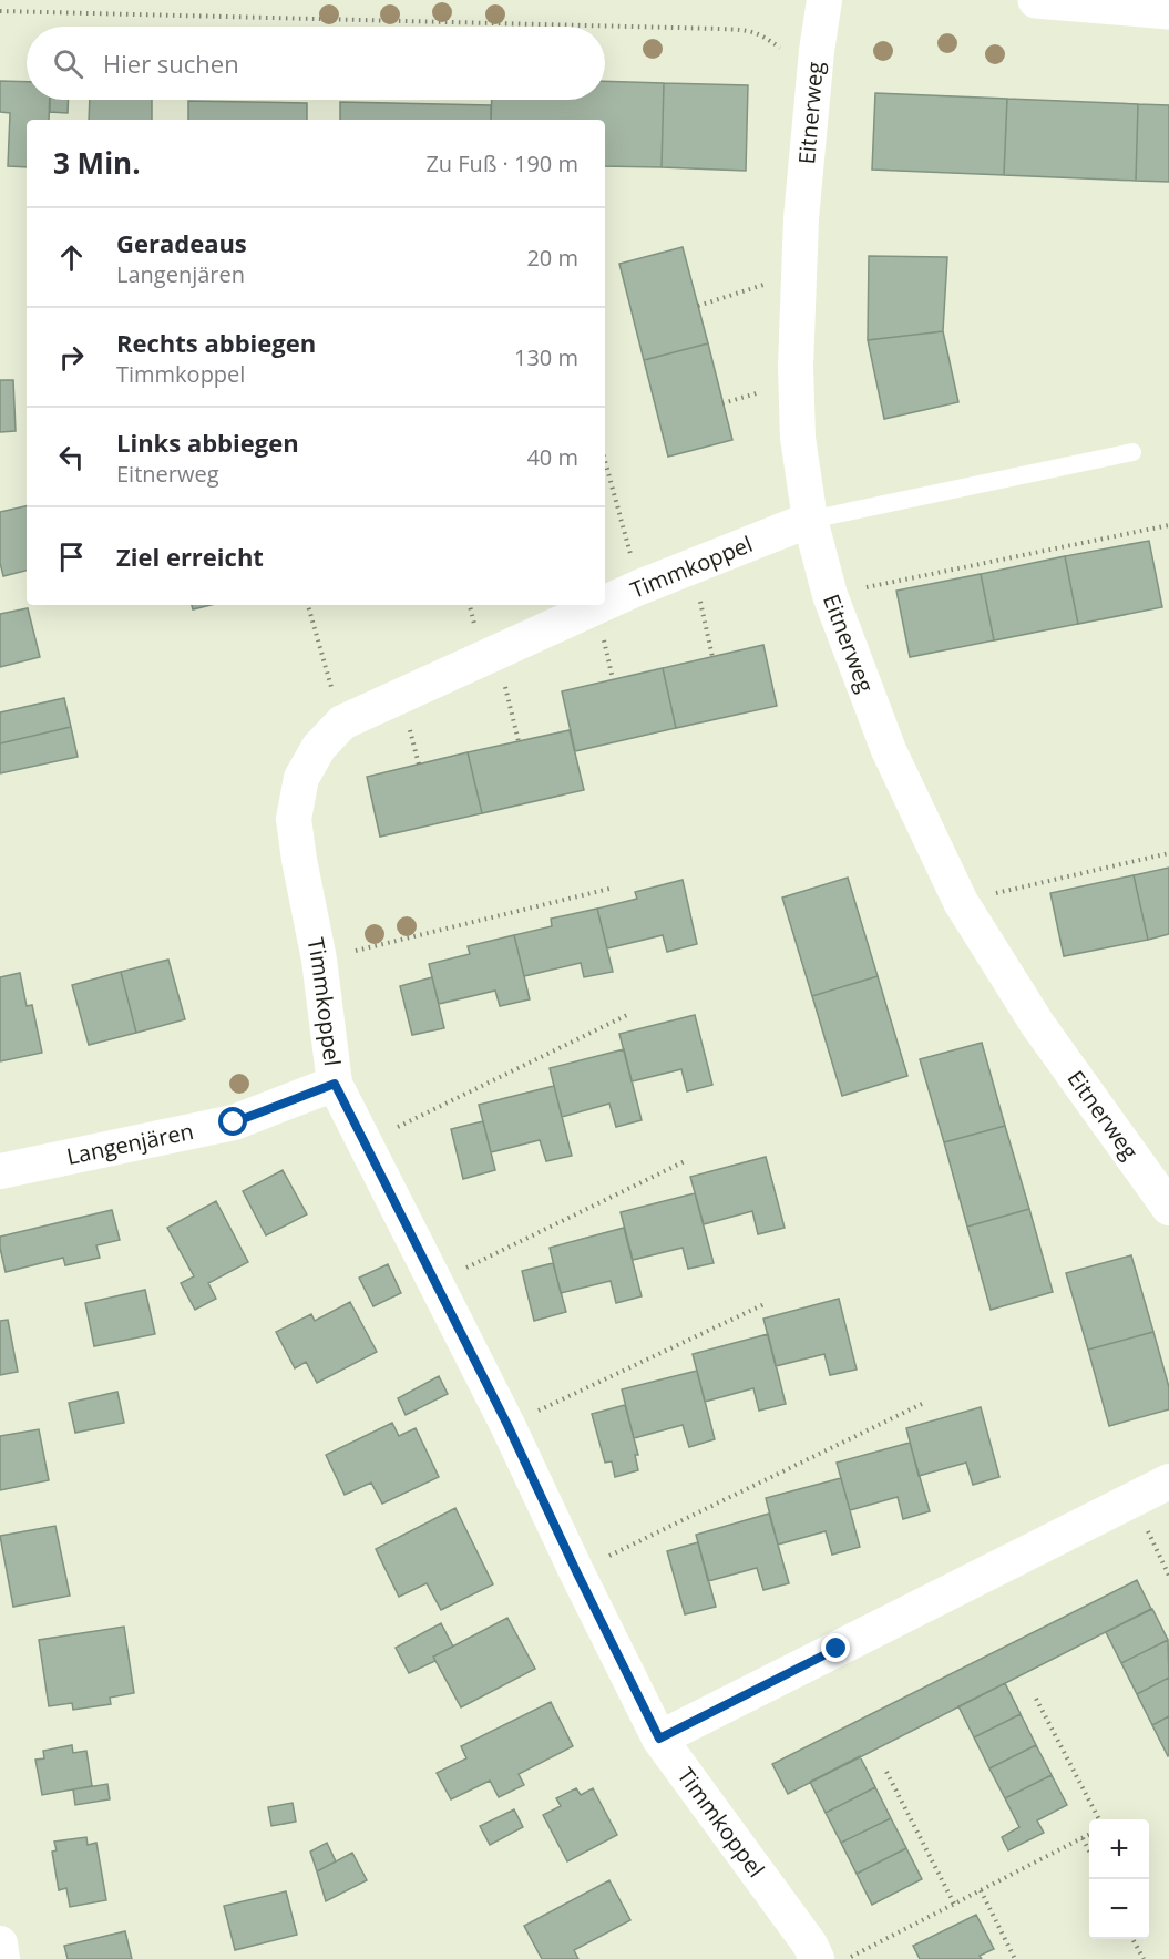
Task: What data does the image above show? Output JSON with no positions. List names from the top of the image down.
{
  "streets": {
    "street": ["Eitnerweg", "Timmkoppel", "Langenjären"]
  },
  "crossings": [
    ["Eitnerweg", "Timmkoppel"],
    ["Timmkoppel", "Langenjären"]
  ],
  "page": {
    "search": "Hier suchen",
    "heading": ["3 Min.", "Zu Fuß · 190 m"],
    "list": [
      ["Geradeaus", "Langenjären", "20 m"],
      ["Rechts abbiegen", "Timmkoppel", "130 m"],
      ["Links abbiegen", "Eitnerweg", "40 m"],
      "Ziel erreicht"
    ],
    "map_buttons": ["+", "−"]
  }
}
